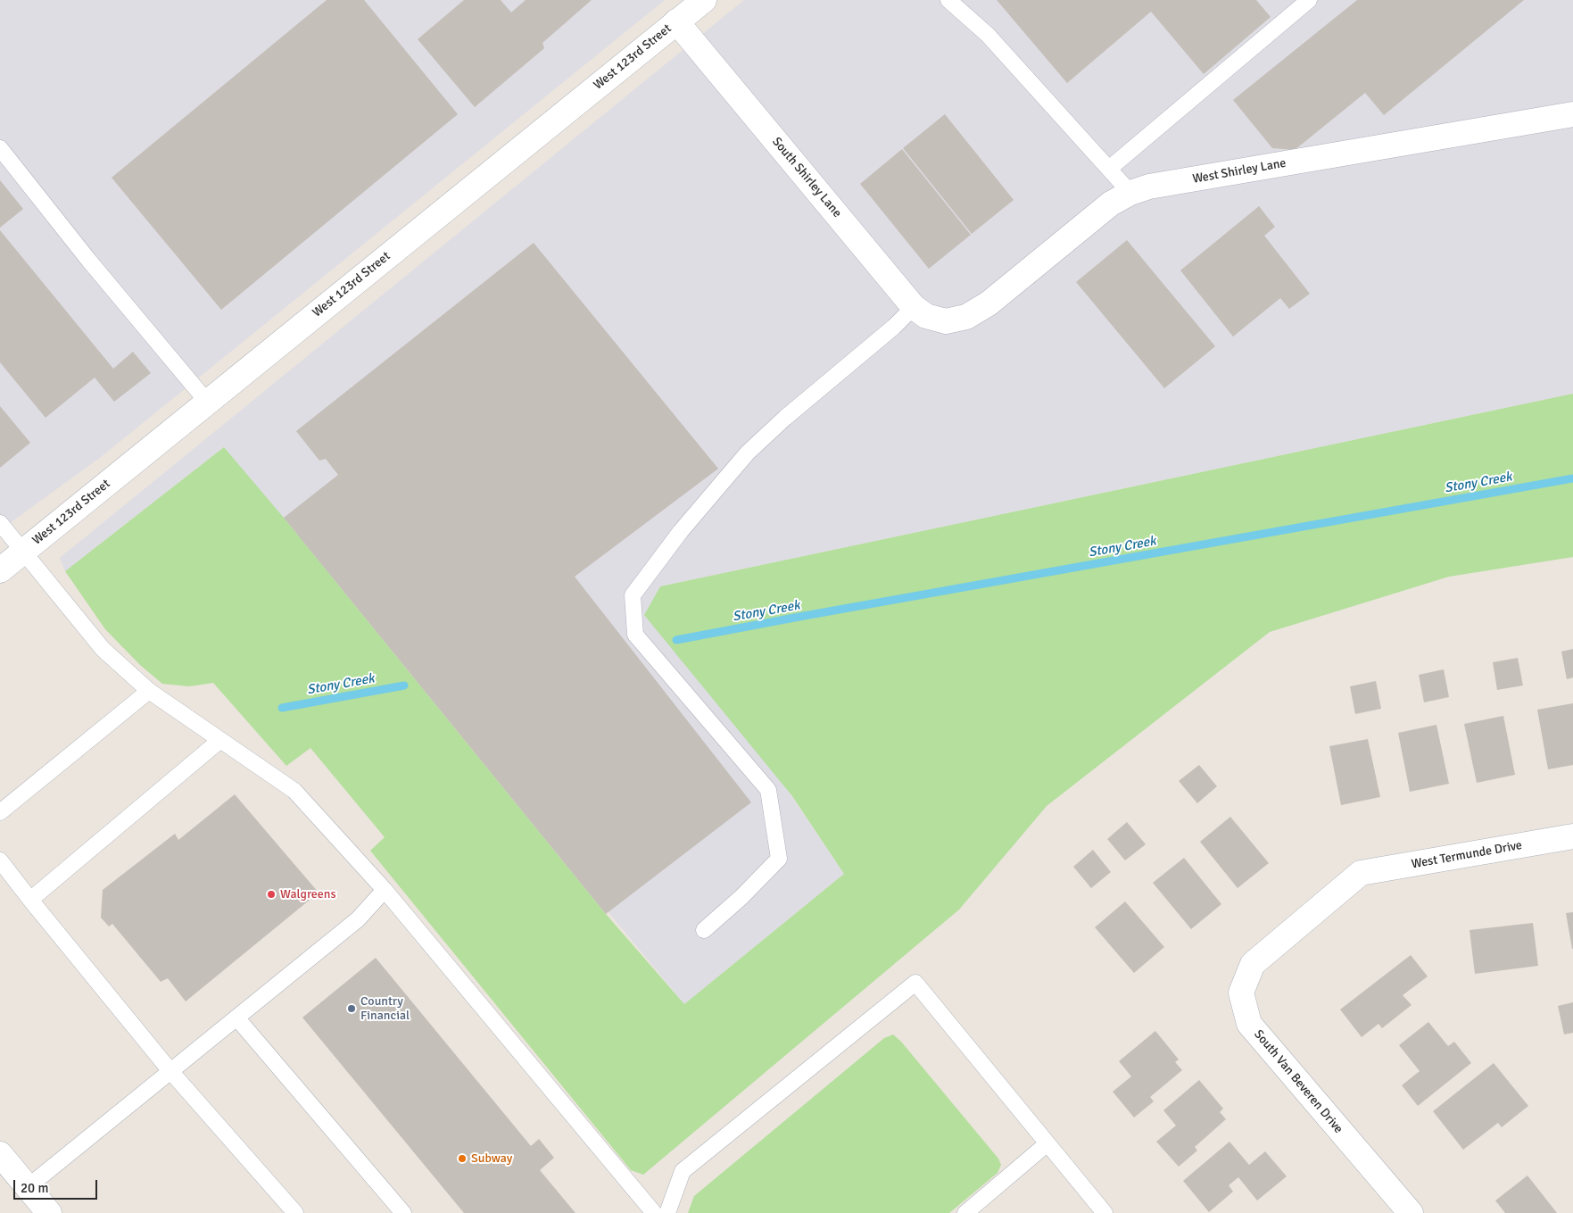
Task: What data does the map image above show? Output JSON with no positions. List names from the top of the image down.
{
  "streets": {
    "street": [
      "West 123rd Street",
      "West Shirley Lane",
      "South Shirley Lane",
      "West Termunde Drive",
      "South Van Beveren Drive"
    ]
  },
  "crossings": [
    ["West 123rd Street", "South Shirley Lane"],
    ["West Shirley Lane", "South Shirley Lane"],
    ["West Termunde Drive", "South Van Beveren Drive"]
  ],
  "water": ["Stony Creek"],
  "places": ["Walgreens", "Country Financial", "Subway"],
  "scale_bar": "20 m"
}
